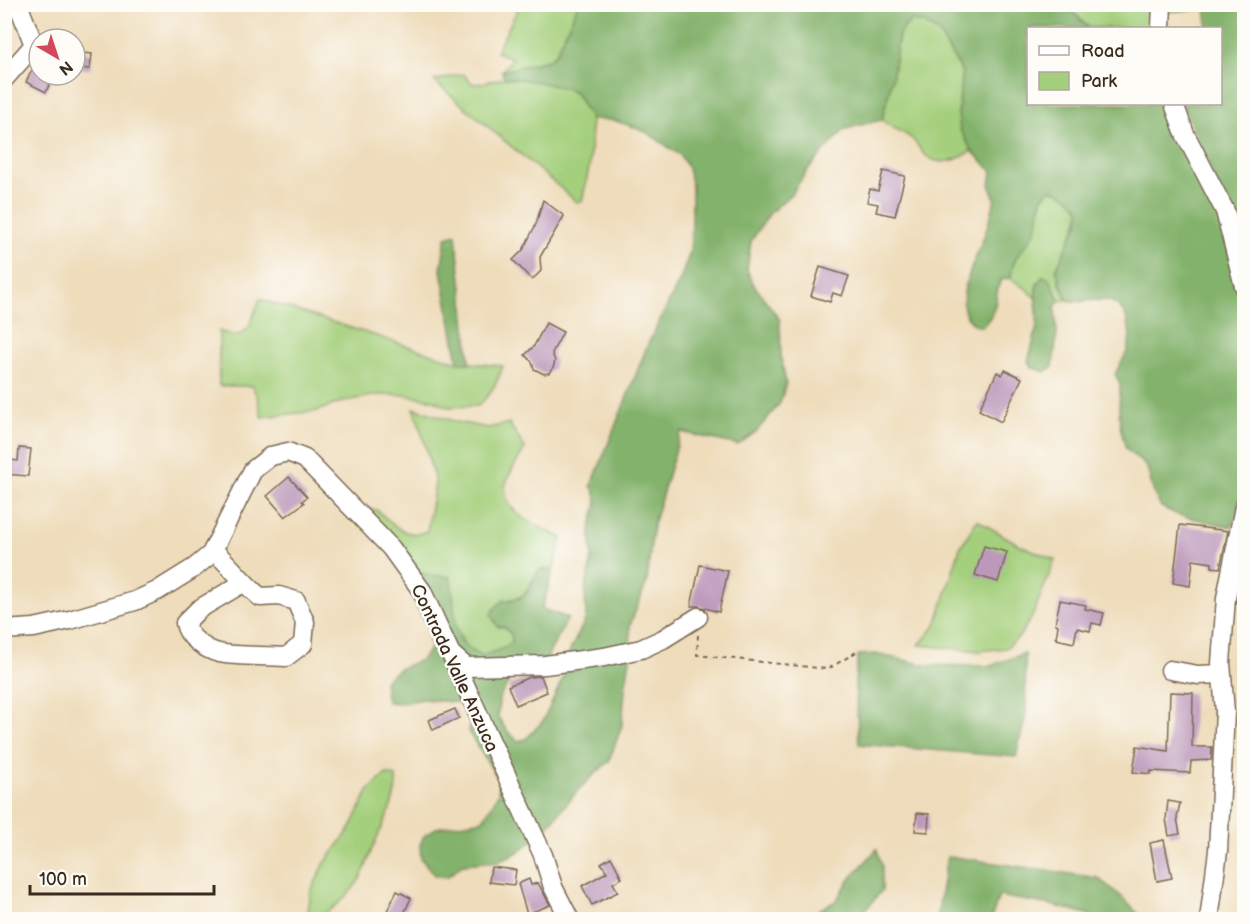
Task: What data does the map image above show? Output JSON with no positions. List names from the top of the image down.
{
  "streets": {
    "street": ["Contrada Valle Anzuca"]
  },
  "legend": ["Road", "Park"],
  "scale_bar": "100 m",
  "north": "bottom right"
}
